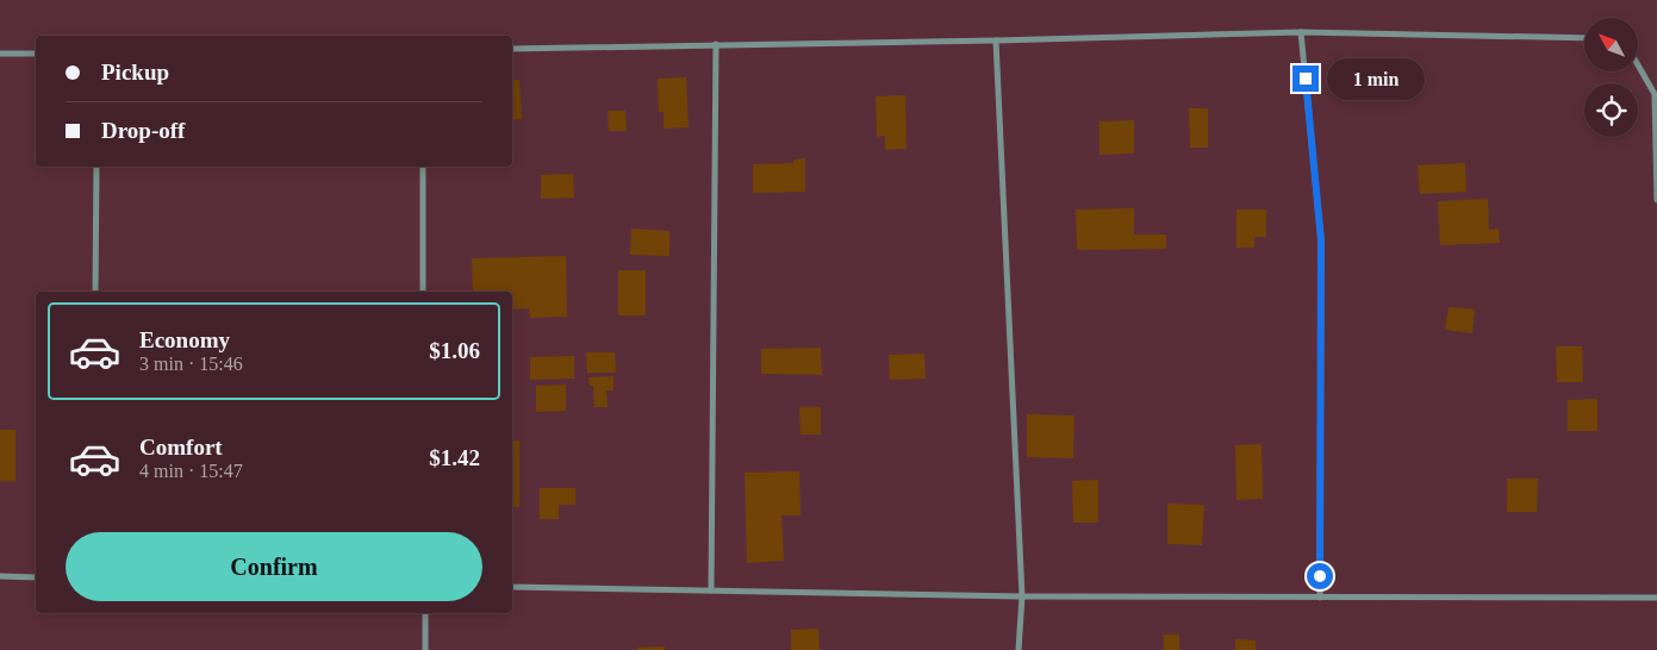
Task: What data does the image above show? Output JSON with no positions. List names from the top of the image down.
{
  "north": "top left",
  "page": {
    "banner": ["Pickup", "Drop-off"],
    "bubble": "1 min",
    "list": [
      {
        "name": "Economy",
        "note": "3 min · 15:46",
        "value": "$1.06"
      },
      {
        "name": "Comfort",
        "note": "4 min · 15:47",
        "value": "$1.42"
      }
    ],
    "buttons": "Confirm"
  }
}
